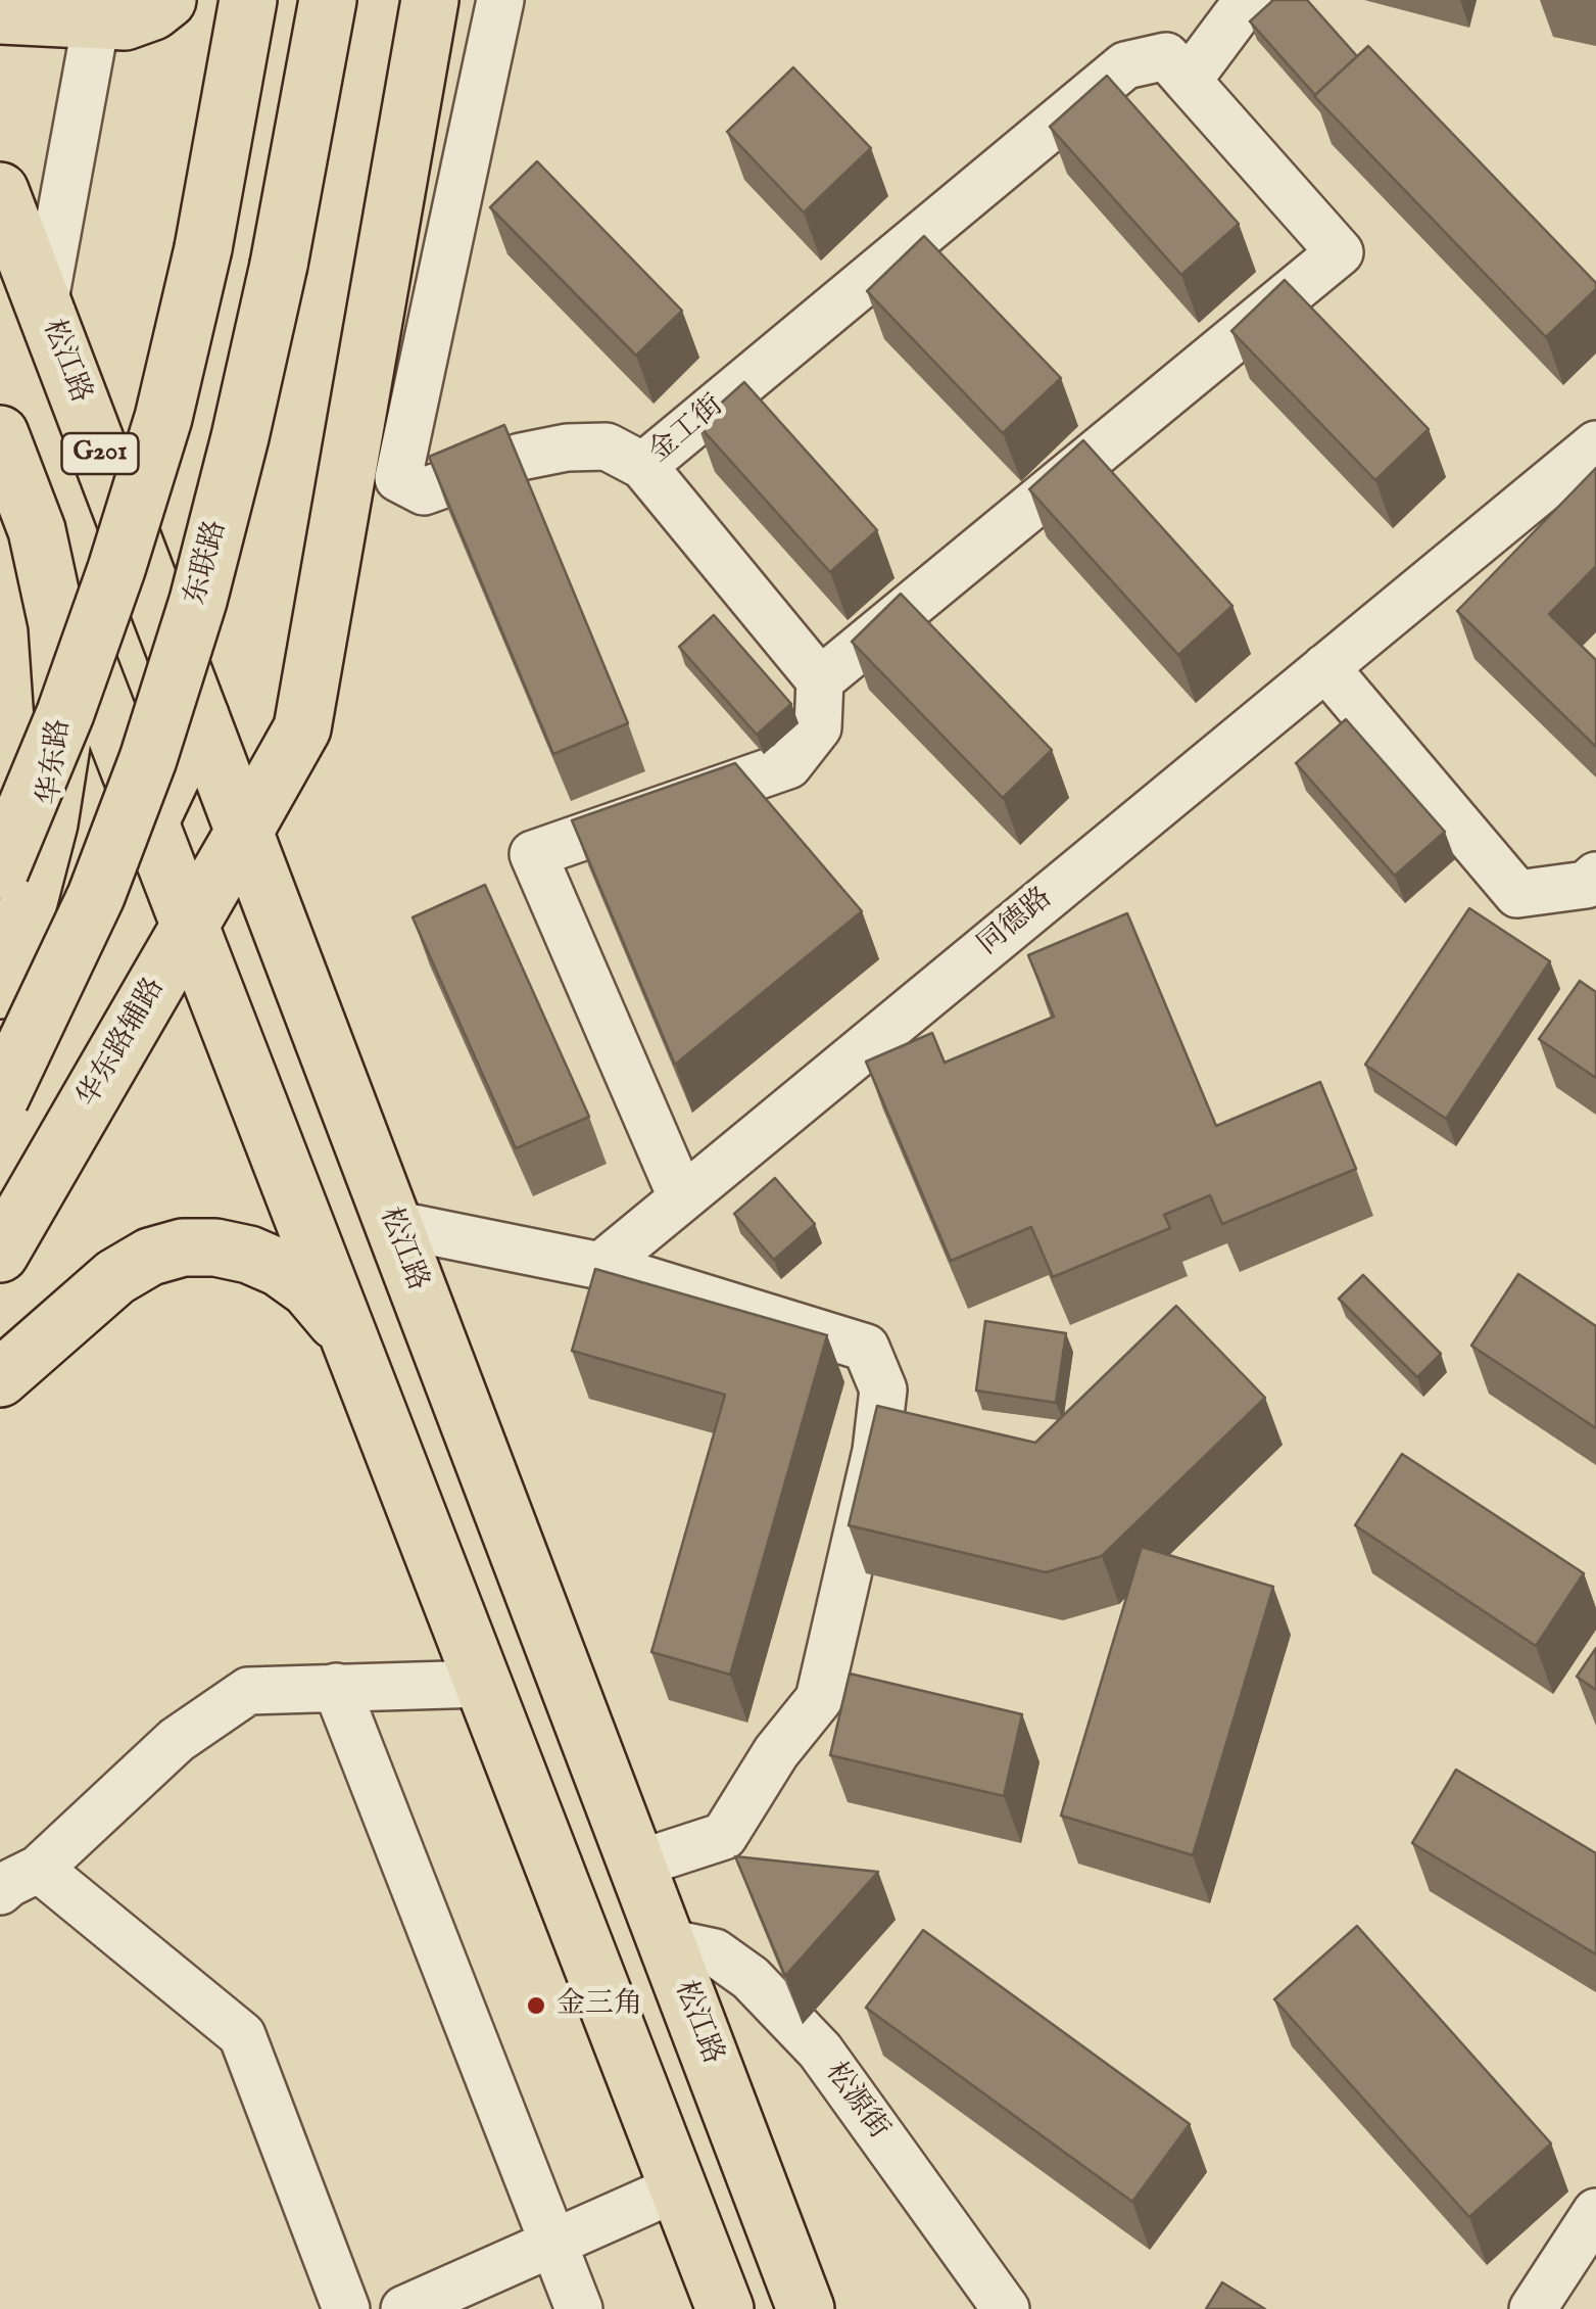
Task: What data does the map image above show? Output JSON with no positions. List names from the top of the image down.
{
  "streets": {
    "main road": [
      "松江路",
      "G201",
      "东联路",
      "华东路",
      "华东路辅路"
    ],
    "street": ["金工街", "同德路", "松源街"]
  },
  "crossings": [
    ["松江路", "华东路辅路"],
    ["松江路", "松源街"]
  ],
  "places": ["金三角"]
}
